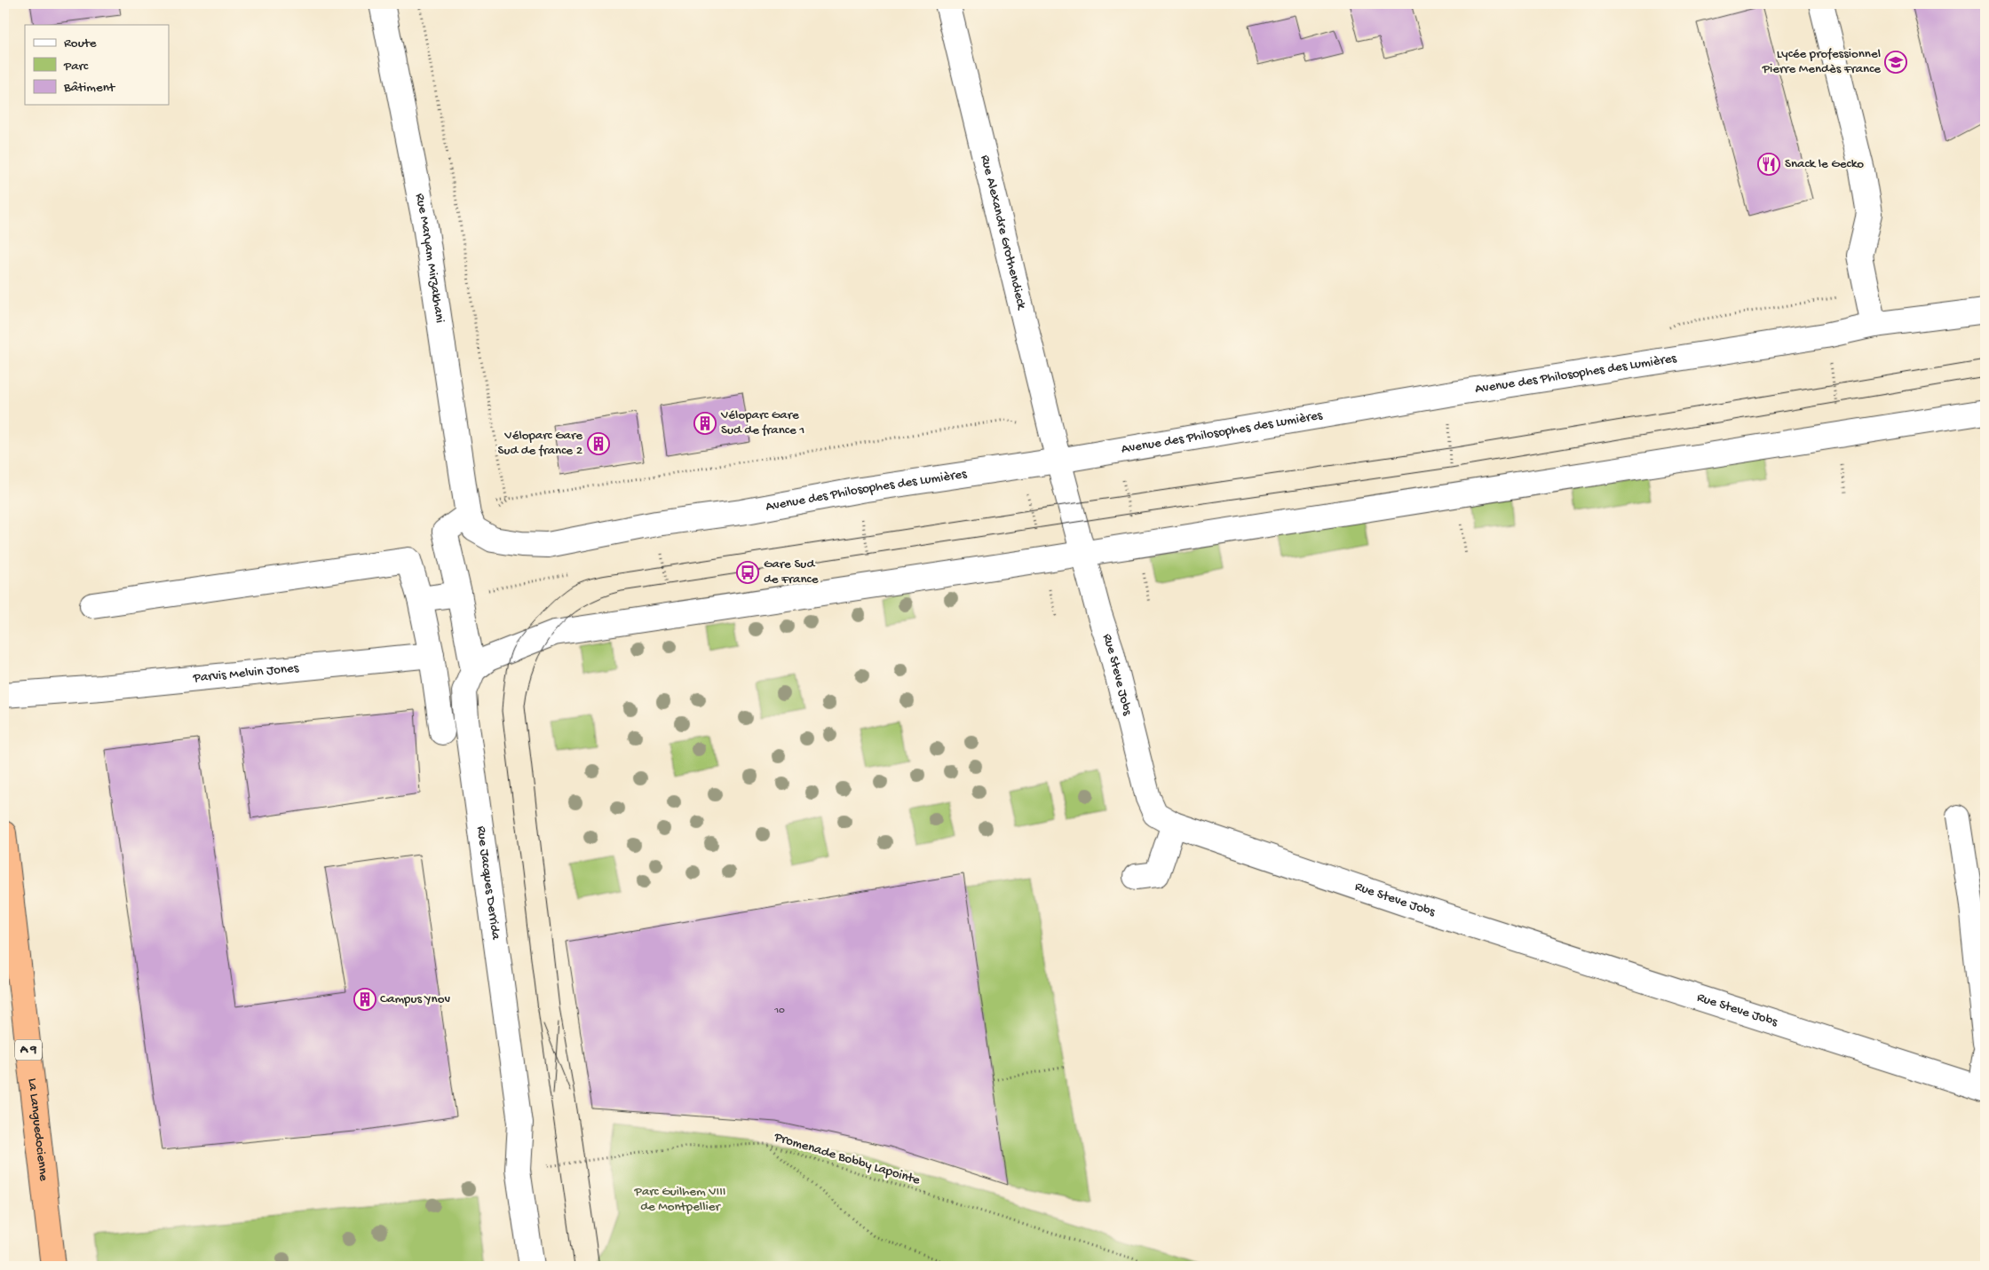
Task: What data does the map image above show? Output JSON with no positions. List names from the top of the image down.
{
  "streets": {
    "highway": ["A 9", "La Languedocienne"],
    "street": [
      "Rue Alexandre Grothendieck",
      "Rue Maryam Mirzakhani",
      "Avenue des Philosophes des Lumières",
      "Parvis Melvin Jones",
      "Rue Steve Jobs",
      "Rue Jacques Derrida"
    ],
    "path": ["Promenade Bobby Lapointe"]
  },
  "crossings": [
    ["Rue Alexandre Grothendieck", "Avenue des Philosophes des Lumières"],
    ["Rue Alexandre Grothendieck", "Rue Steve Jobs"],
    ["Rue Maryam Mirzakhani", "Avenue des Philosophes des Lumières"],
    ["Avenue des Philosophes des Lumières", "Rue Steve Jobs"],
    ["Rue Jacques Derrida", "Promenade Bobby Lapointe"]
  ],
  "parks": ["Parc Guilhem VIII de Montpellier"],
  "places": {
    "school or university": ["Lycée professionnel Pierre Mendès France"],
    "restaurant": ["Snack le Gecko"],
    "building": ["Véloparc Gare Sud de france 1", "Véloparc Gare Sud de france 2", "Campus Ynov"],
    "bus stop": ["Gare Sud de France"]
  },
  "house_numbers": ["10"],
  "legend": ["Route", "Parc", "Bâtiment"]
}
